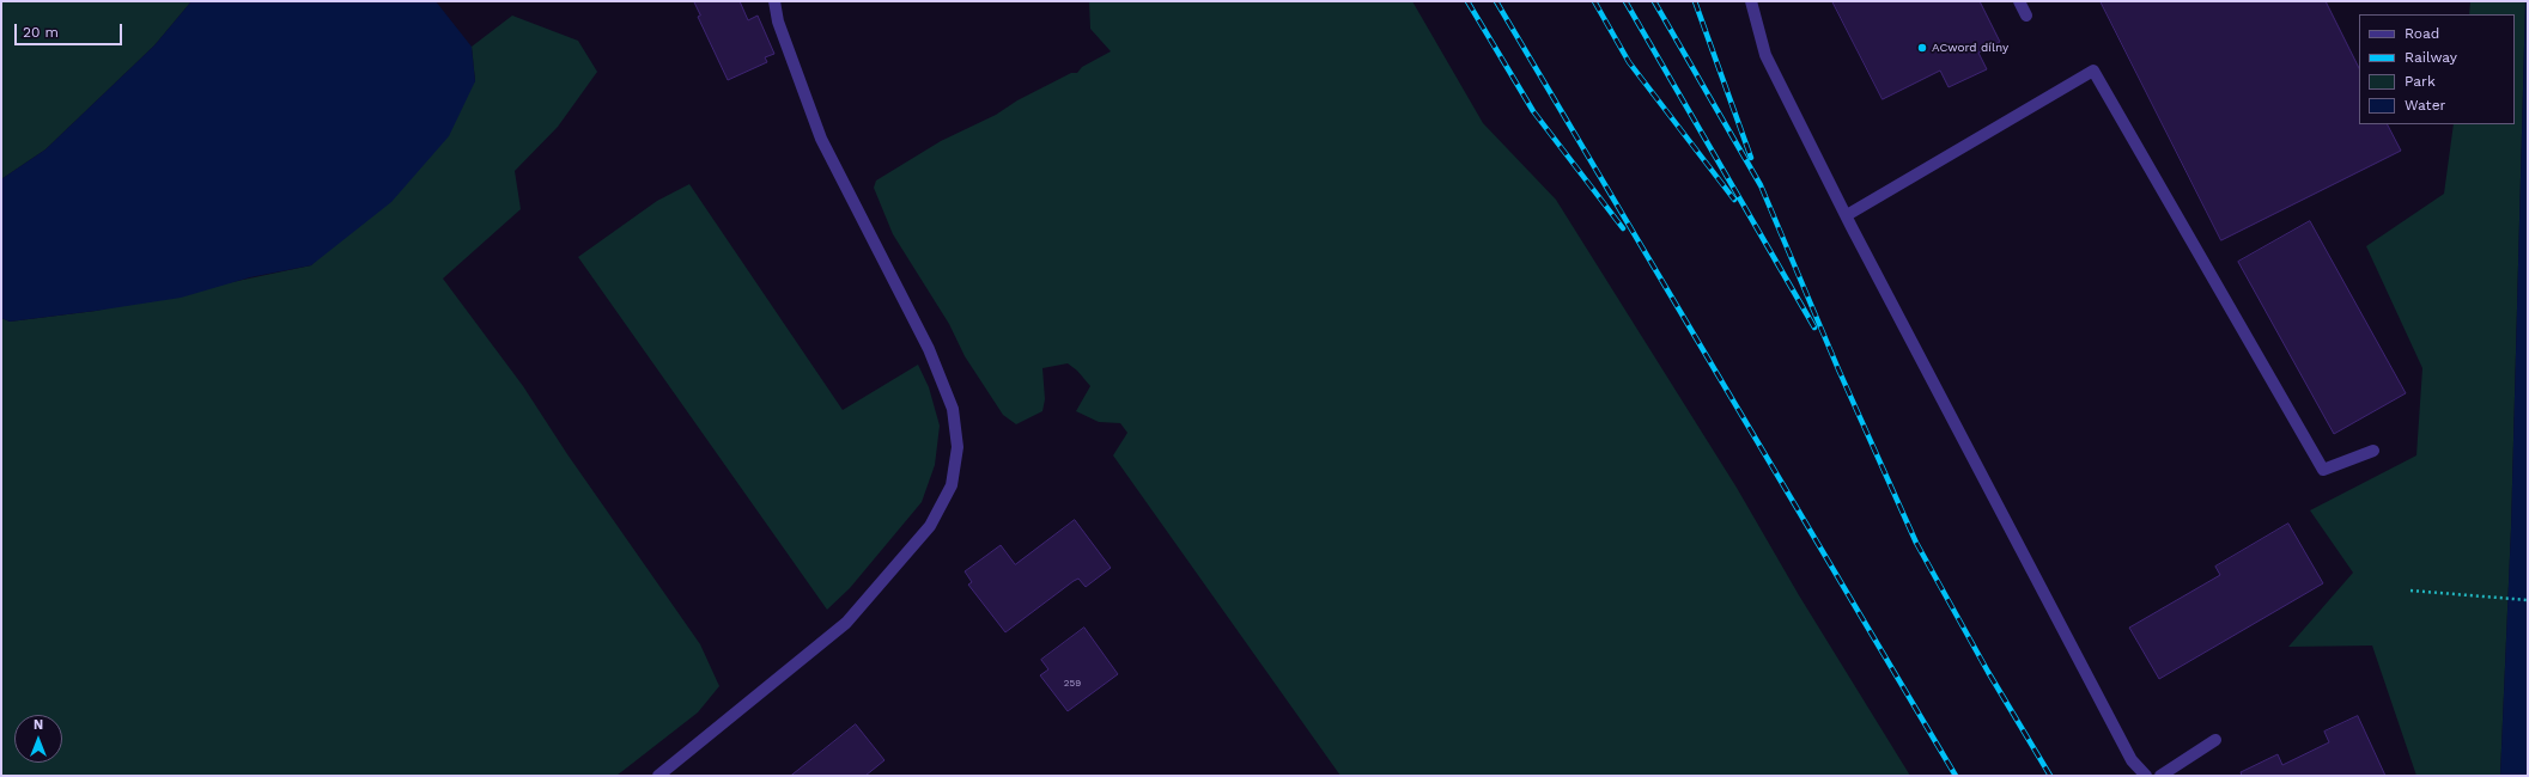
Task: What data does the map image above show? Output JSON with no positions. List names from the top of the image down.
{
  "places": ["ACword dílny"],
  "house_numbers": ["259"],
  "legend": [
    "Road",
    "Railway",
    "Park",
    "Water"
  ],
  "scale_bar": "20 m",
  "north": "top"
}
